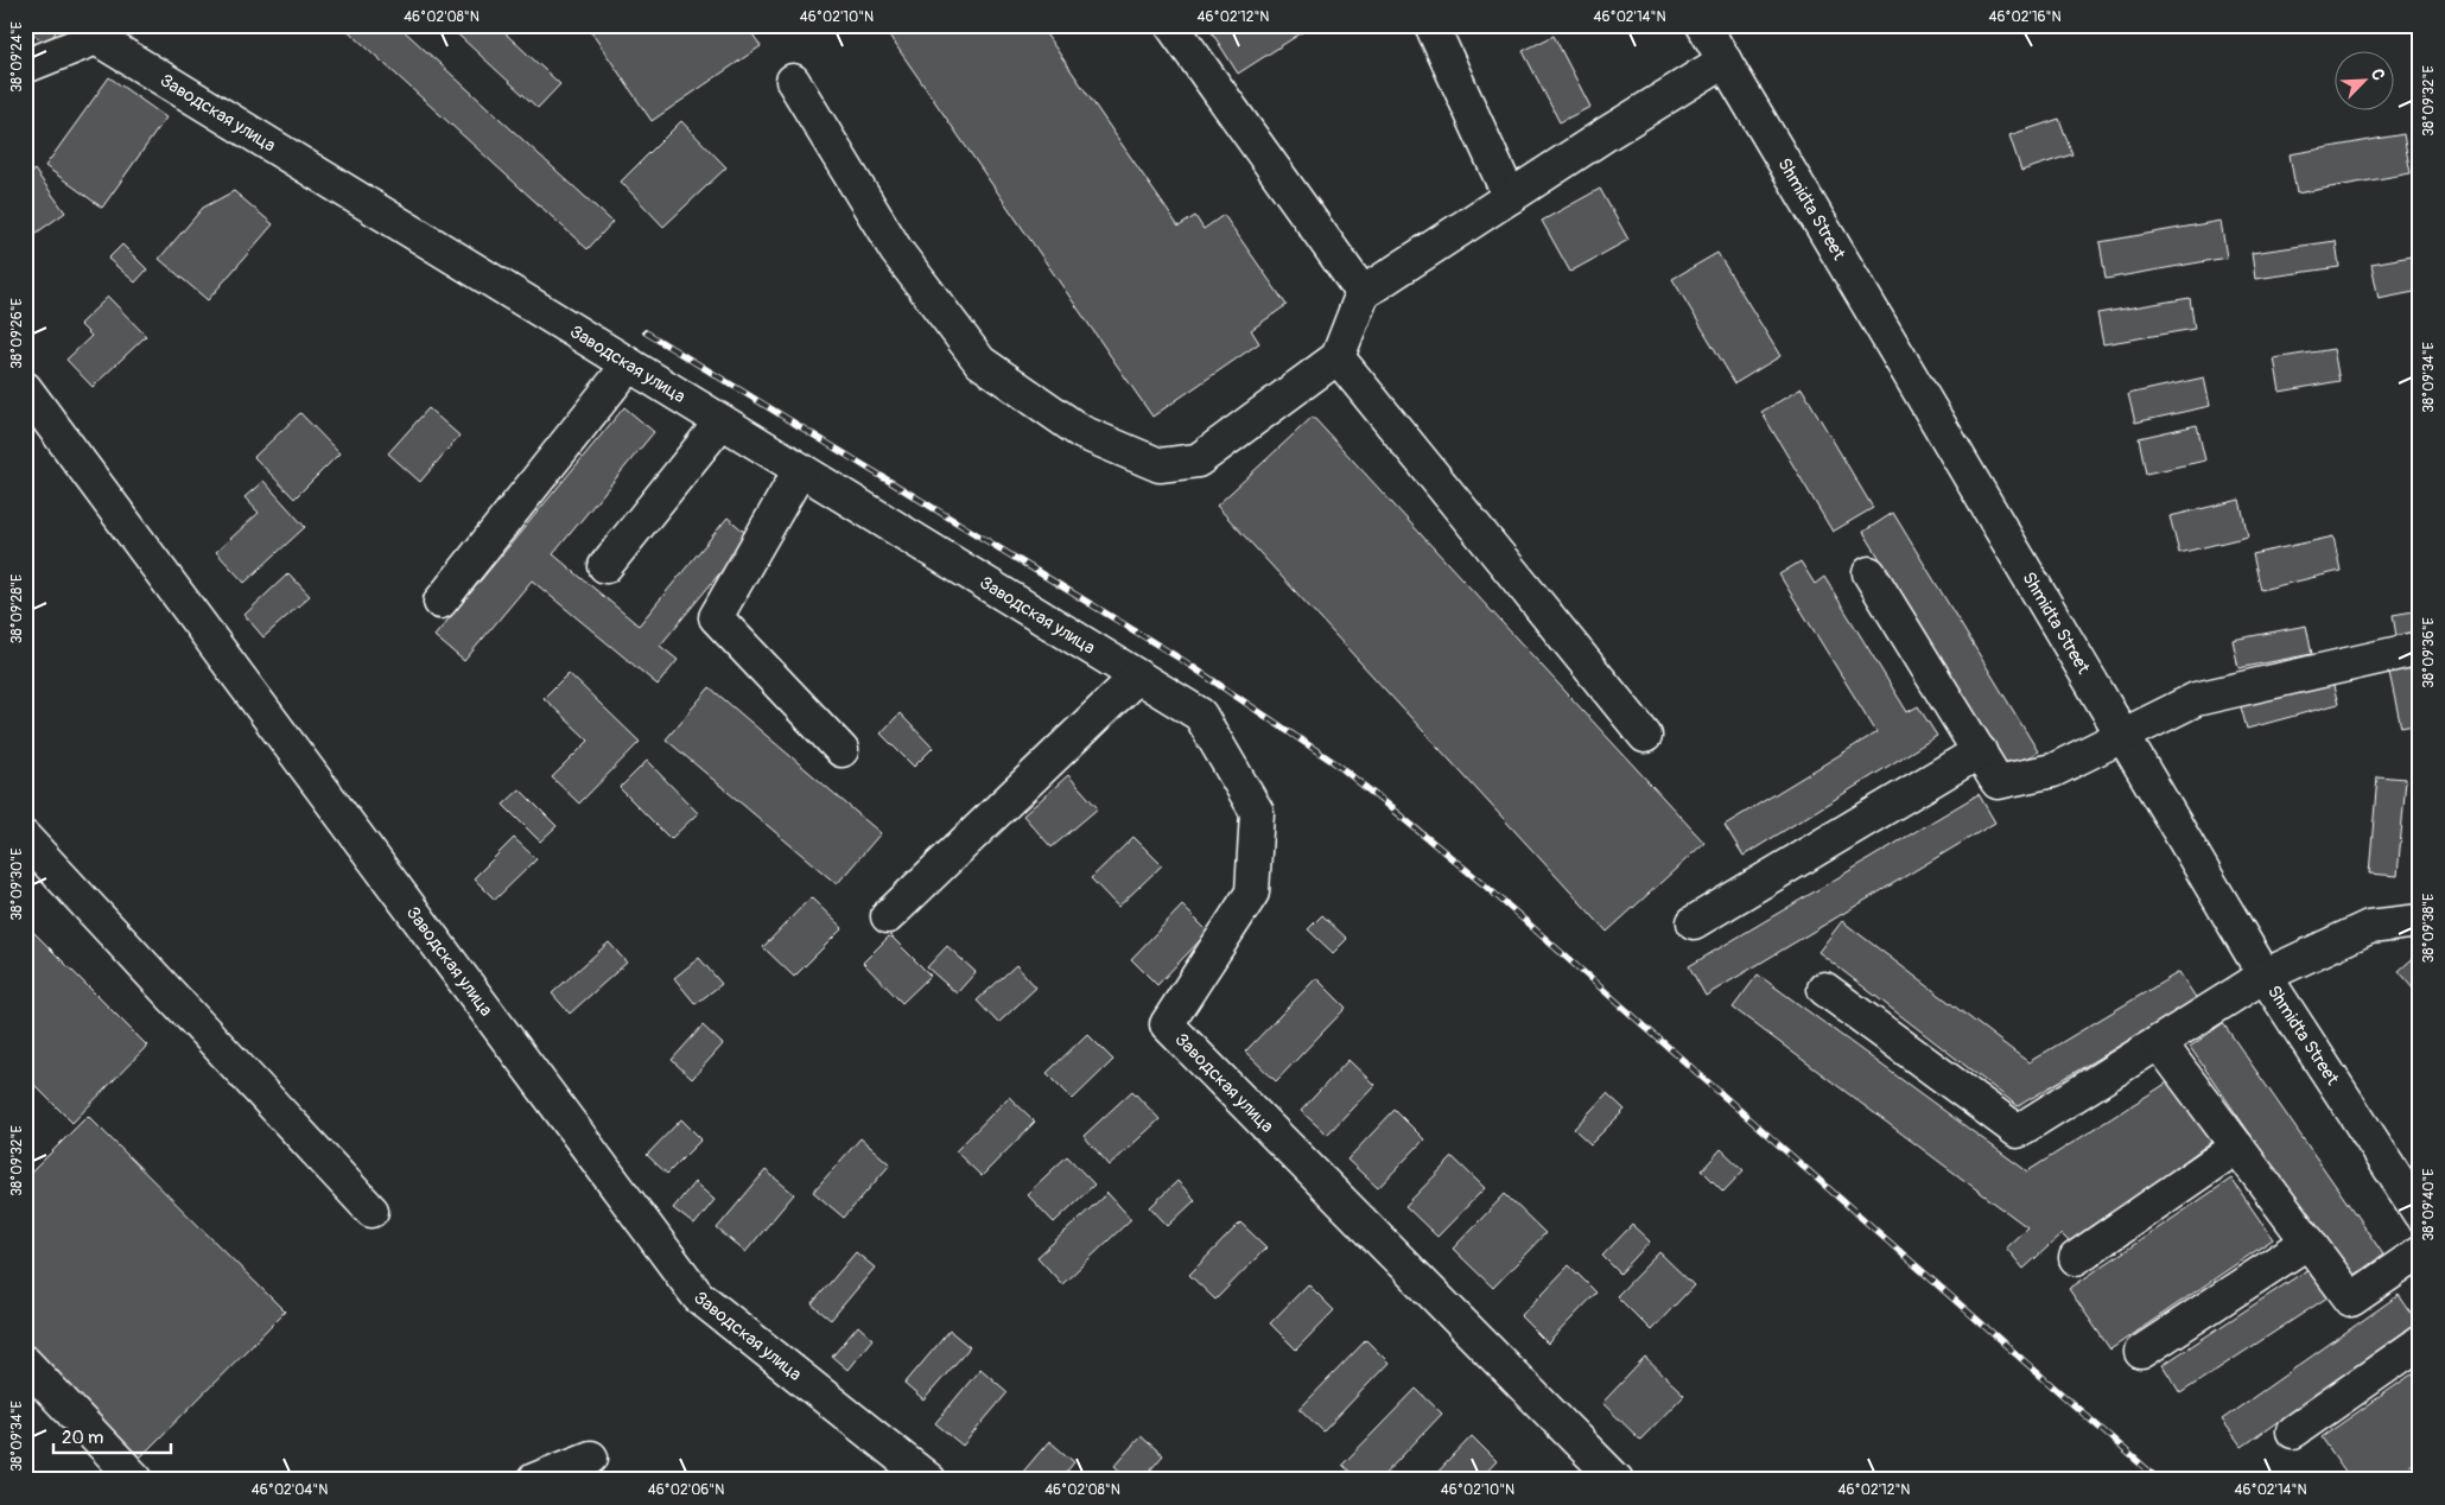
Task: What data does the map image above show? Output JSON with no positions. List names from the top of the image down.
{
  "streets": {
    "street": ["Заводская улица", "Shmidta Street"]
  },
  "scale_bar": "20 m",
  "north": "top right",
  "coordinates": [
    "46°02'08\"N",
    "46°02'10\"N",
    "46°02'12\"N",
    "46°02'14\"N",
    "46°02'16\"N",
    "38°09'24\"E",
    "38°09'32\"E",
    "38°09'26\"E",
    "38°09'34\"E",
    "38°09'28\"E",
    "38°09'36\"E",
    "38°09'30\"E",
    "38°09'38\"E",
    "38°09'40\"E",
    "46°02'04\"N",
    "46°02'06\"N"
  ]
}
